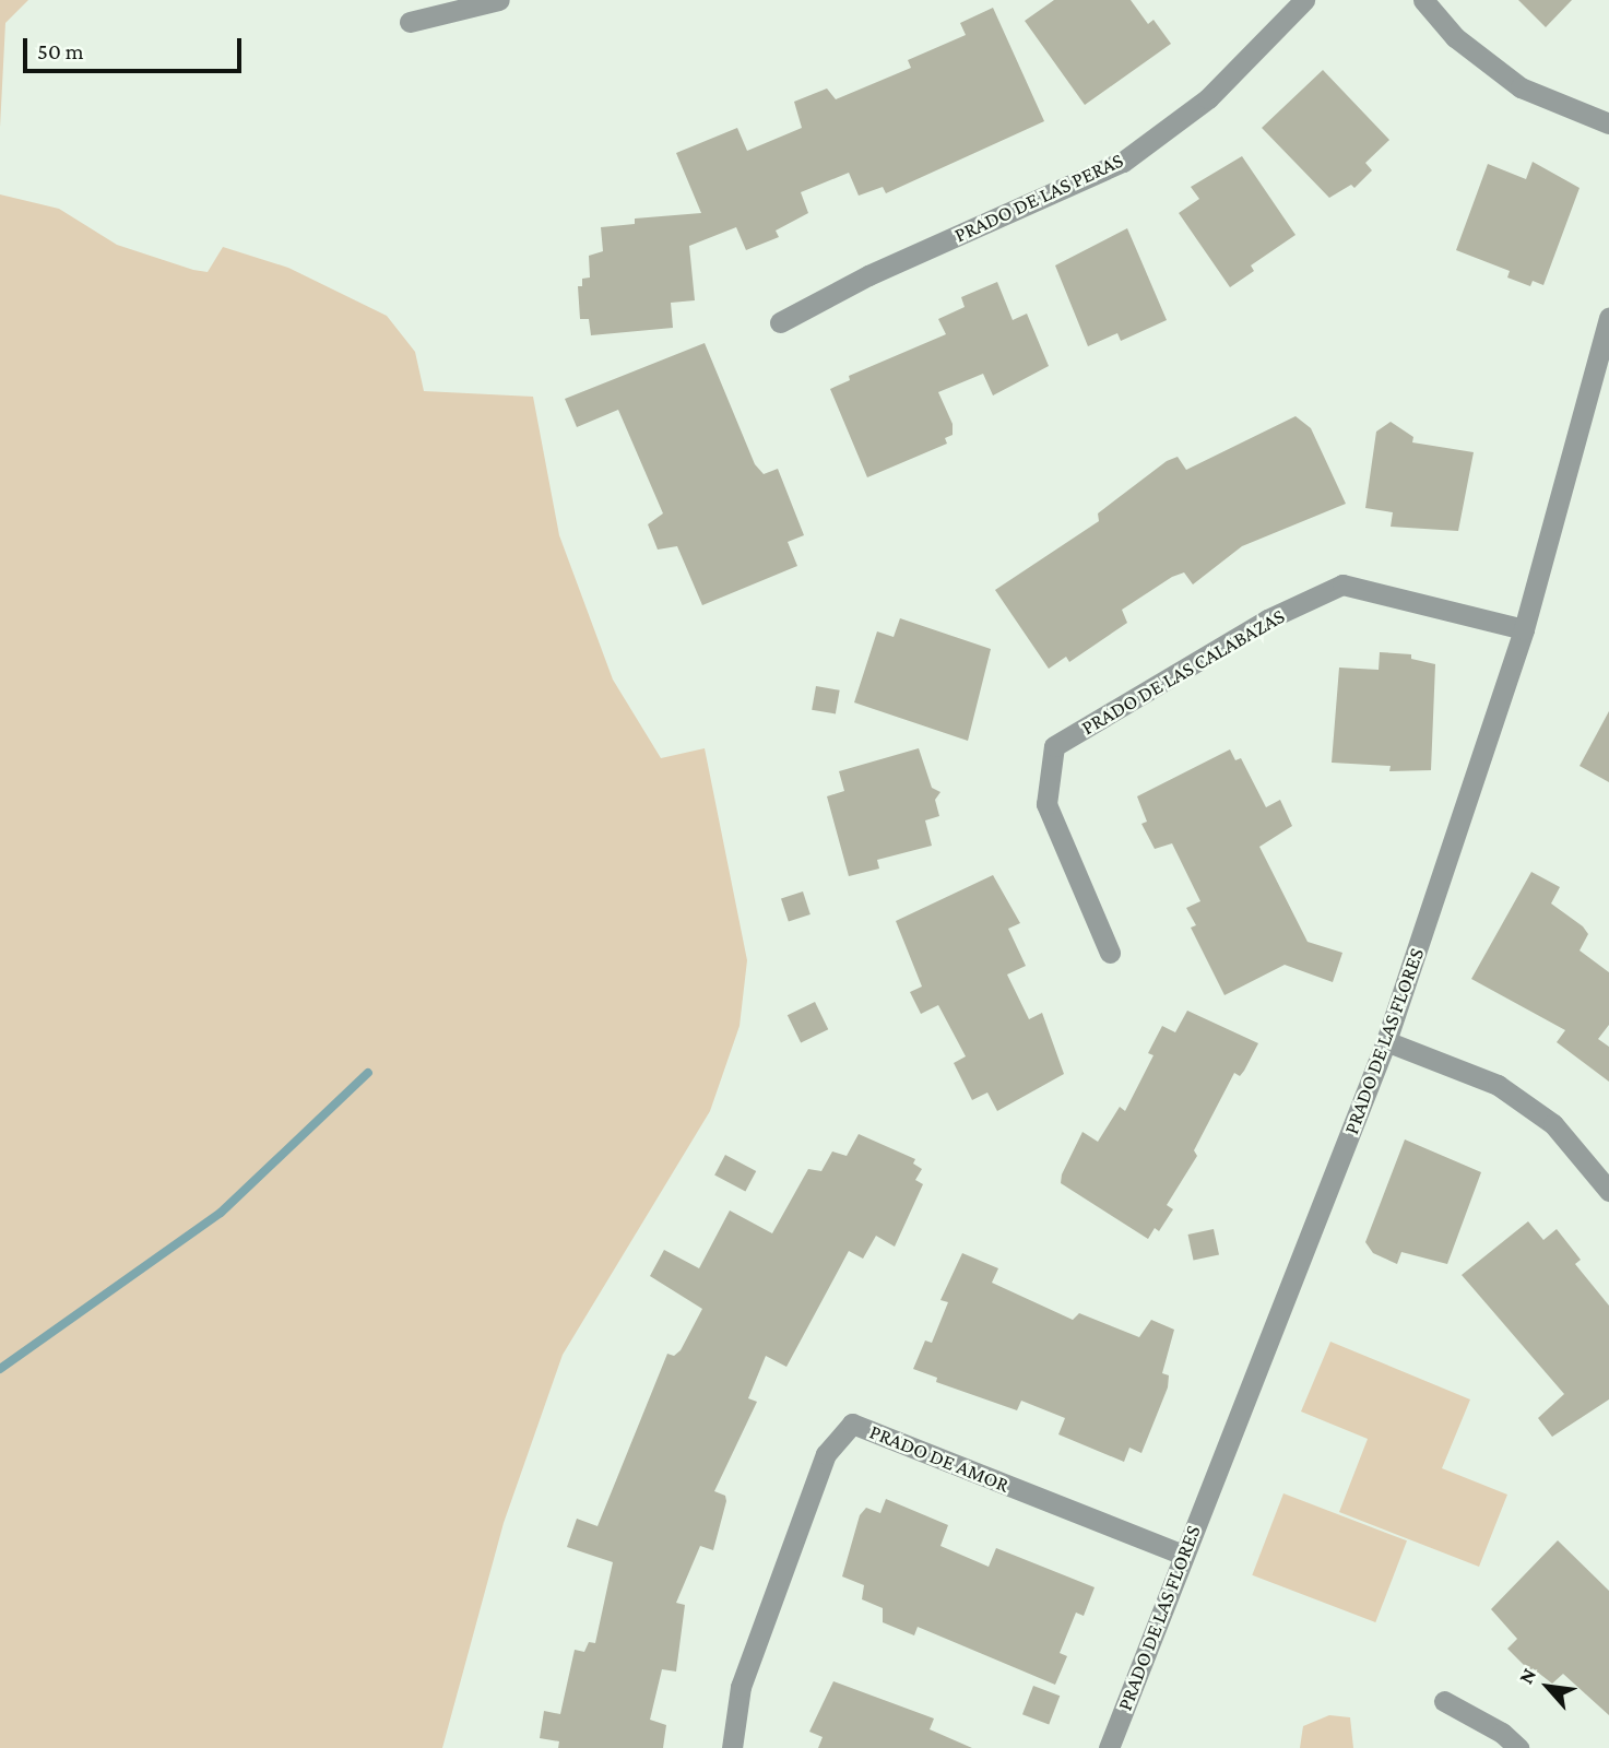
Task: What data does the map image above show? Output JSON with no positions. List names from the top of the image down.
{
  "streets": {
    "street": [
      "PRADO DE LAS PERAS",
      "PRADO DE LAS CALABAZAS",
      "PRADO DE LAS FLORES",
      "PRADO DE AMOR"
    ]
  },
  "crossings": [
    ["PRADO DE LAS CALABAZAS", "PRADO DE LAS FLORES"],
    ["PRADO DE LAS FLORES", "PRADO DE AMOR"]
  ],
  "scale_bar": "50 m",
  "north": "top left"
}
